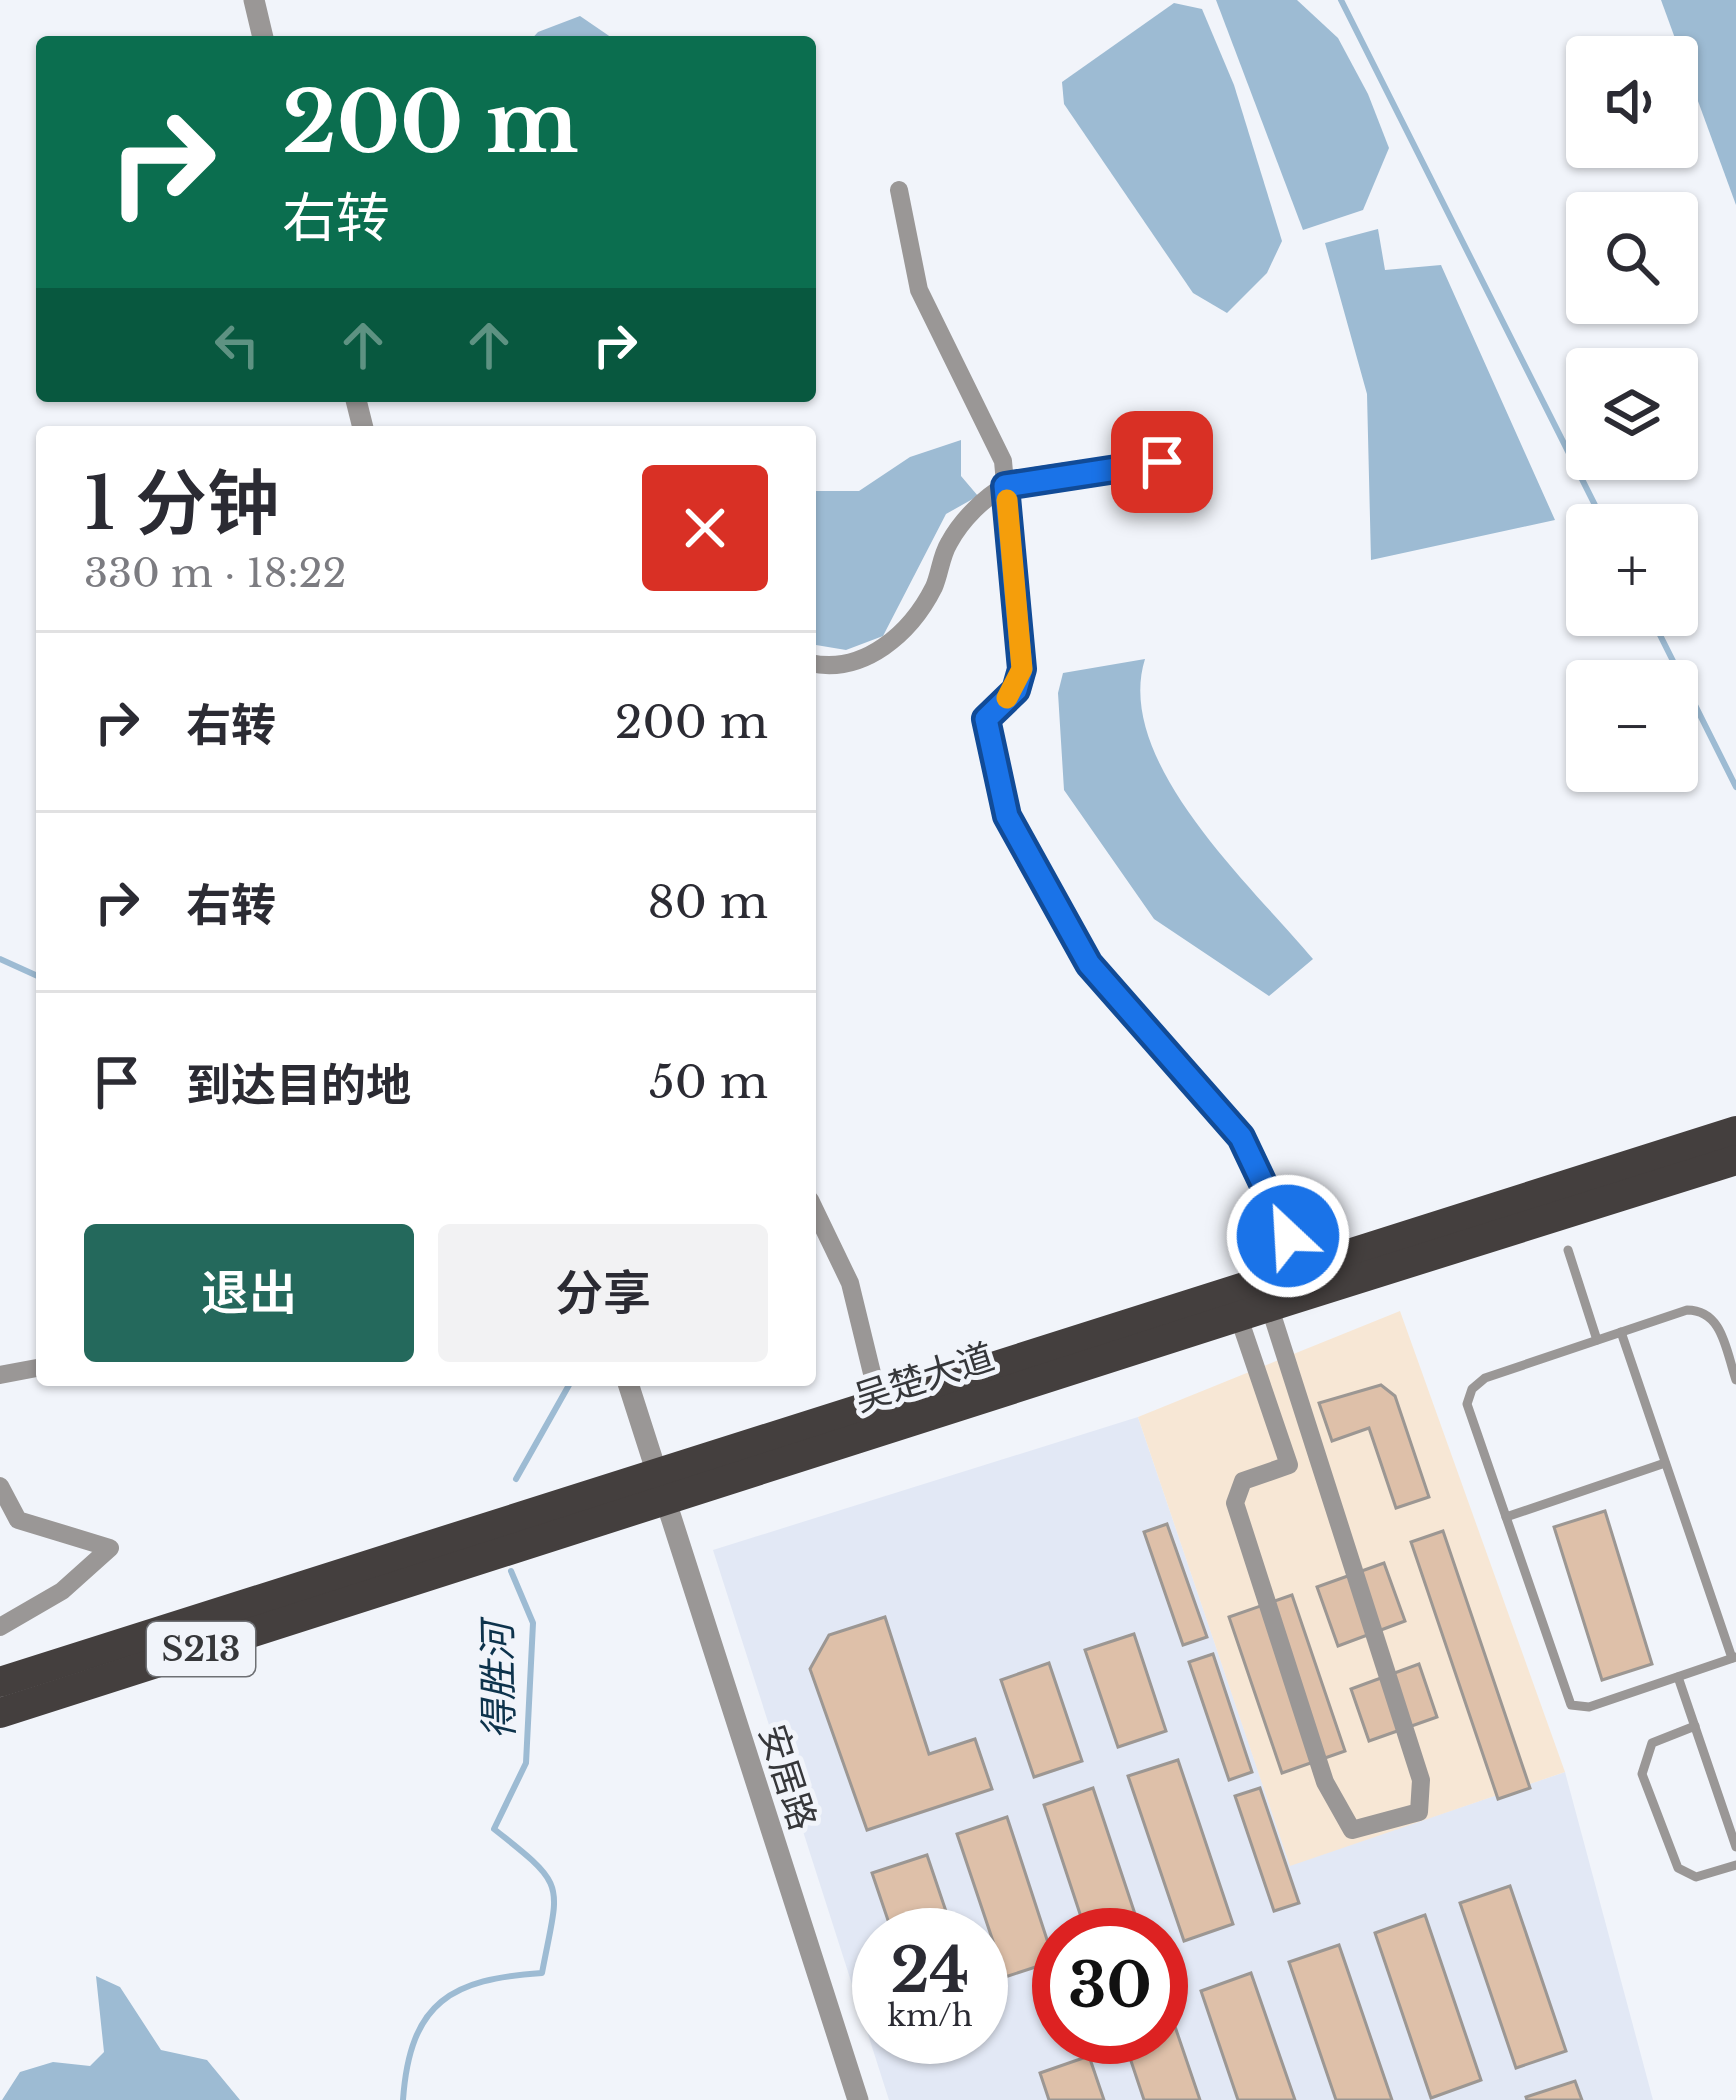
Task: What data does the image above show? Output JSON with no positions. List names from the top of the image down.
{
  "streets": {
    "highway": ["吴楚大道", "S213"],
    "street": ["安居路"]
  },
  "crossings": [
    ["吴楚大道", "安居路"]
  ],
  "water": ["得胜河"],
  "page": {
    "map_buttons": ["+", "−"],
    "turn": ["200 m", "右转"],
    "heading": ["1 分钟", "330 m · 18:22"],
    "list": [
      {
        "name": "右转",
        "value": "200 m"
      },
      {
        "name": "右转",
        "value": "80 m"
      },
      {
        "name": "到达目的地",
        "value": "50 m"
      }
    ],
    "buttons": ["退出", "分享"],
    "speed": "24 km/h",
    "limit": "30"
  }
}
